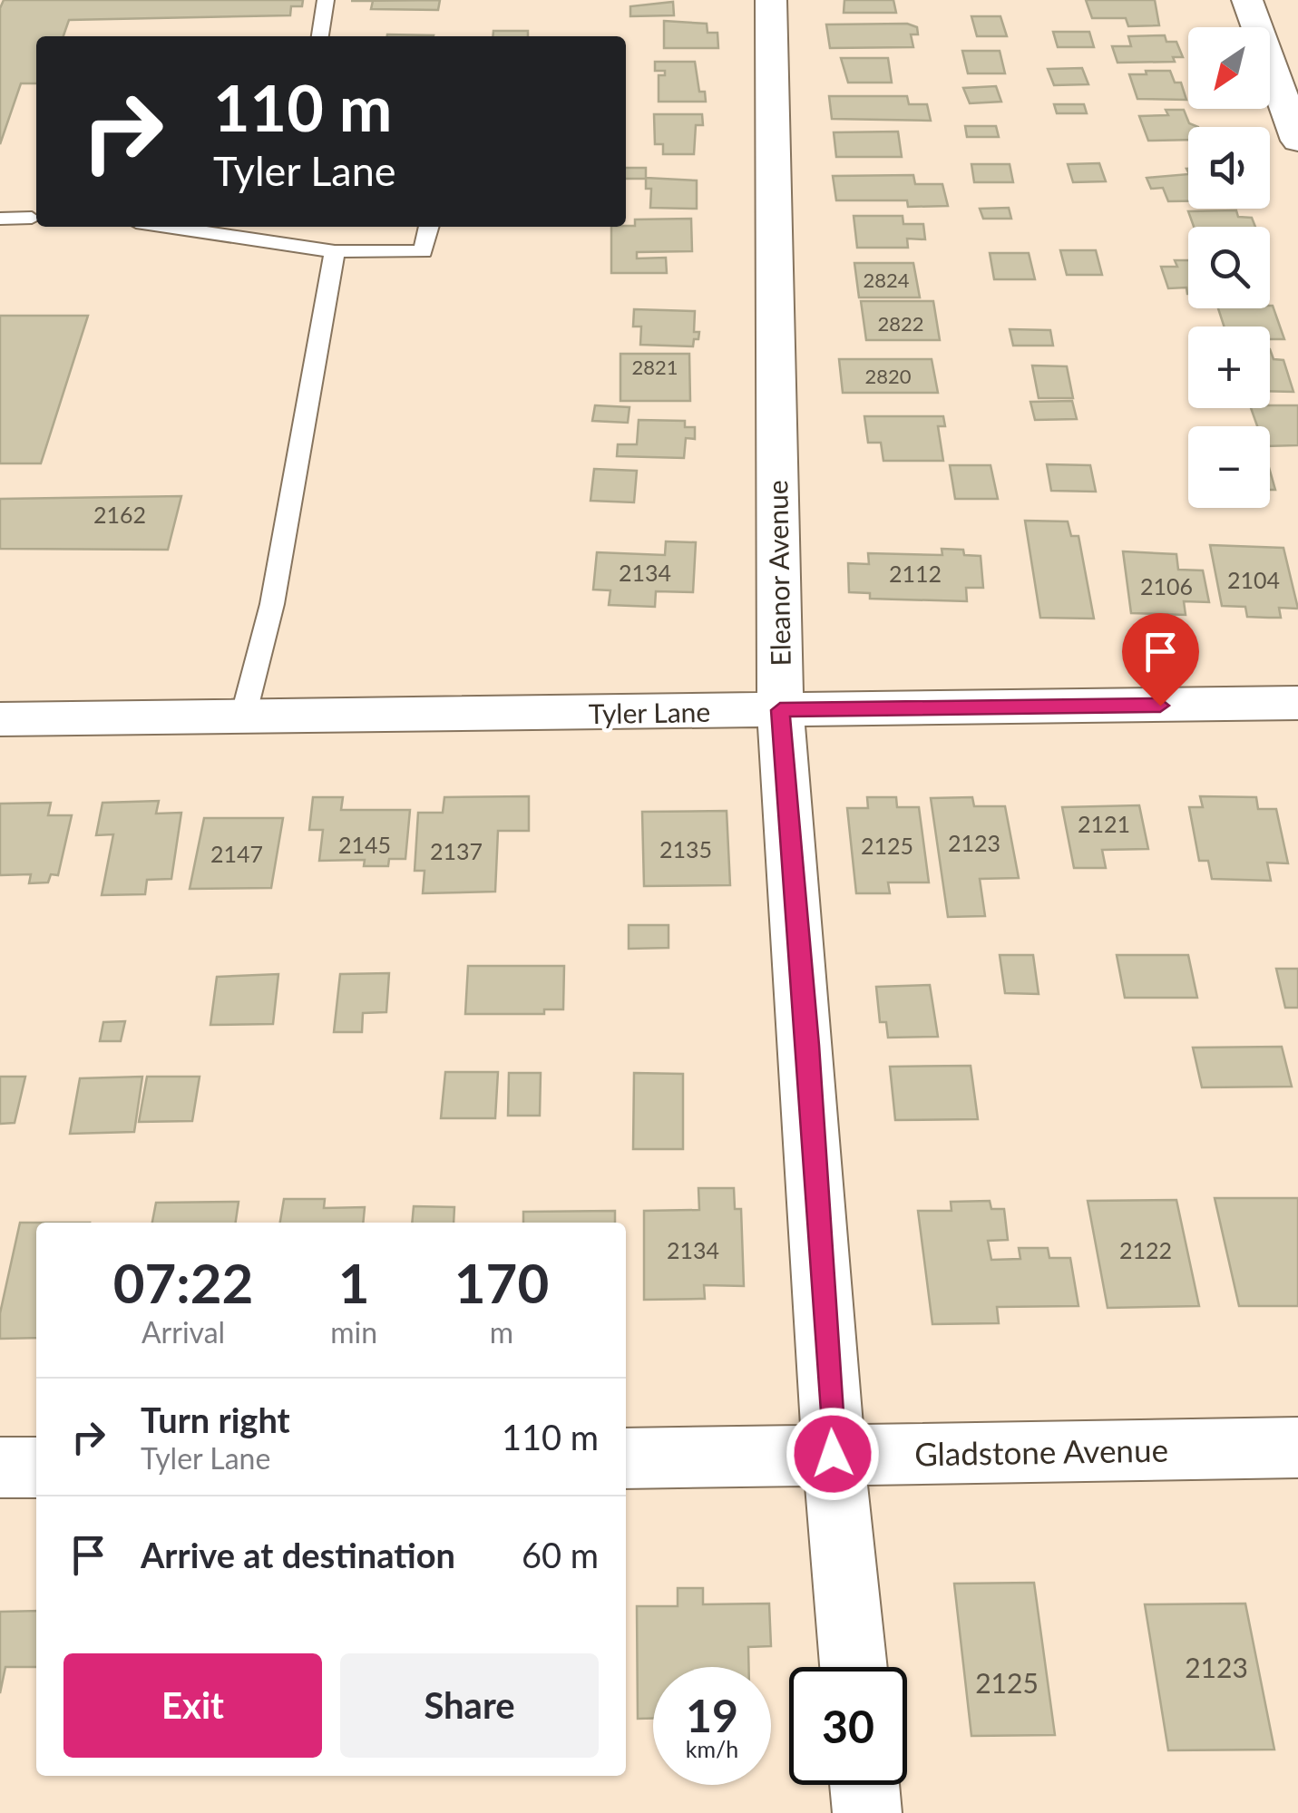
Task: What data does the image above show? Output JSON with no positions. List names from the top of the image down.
{
  "streets": {
    "street": ["Eleanor Avenue", "Tyler Lane", "Gladstone Avenue"]
  },
  "crossings": [
    ["Eleanor Avenue", "Tyler Lane"],
    ["Eleanor Avenue", "Gladstone Avenue"]
  ],
  "house_numbers": [
    "2824",
    "2822",
    "2821",
    "2820",
    "2162",
    "2134",
    "2112",
    "2104",
    "2106",
    "2121",
    "2123",
    "2145",
    "2125",
    "2135",
    "2137",
    "2147",
    "2134",
    "2122",
    "2123",
    "2125"
  ],
  "north": "bottom left",
  "page": {
    "map_buttons": ["+", "−"],
    "turn": ["110 m", "Tyler Lane"],
    "eta": [
      "07:22",
      "Arrival",
      "1",
      "min",
      "170",
      "m"
    ],
    "list": [
      {
        "name": "Turn right",
        "note": "Tyler Lane",
        "value": "110 m"
      },
      {
        "name": "Arrive at destination",
        "value": "60 m"
      }
    ],
    "buttons": ["Exit", "Share"],
    "speed": "19 km/h",
    "limit": "30"
  }
}
